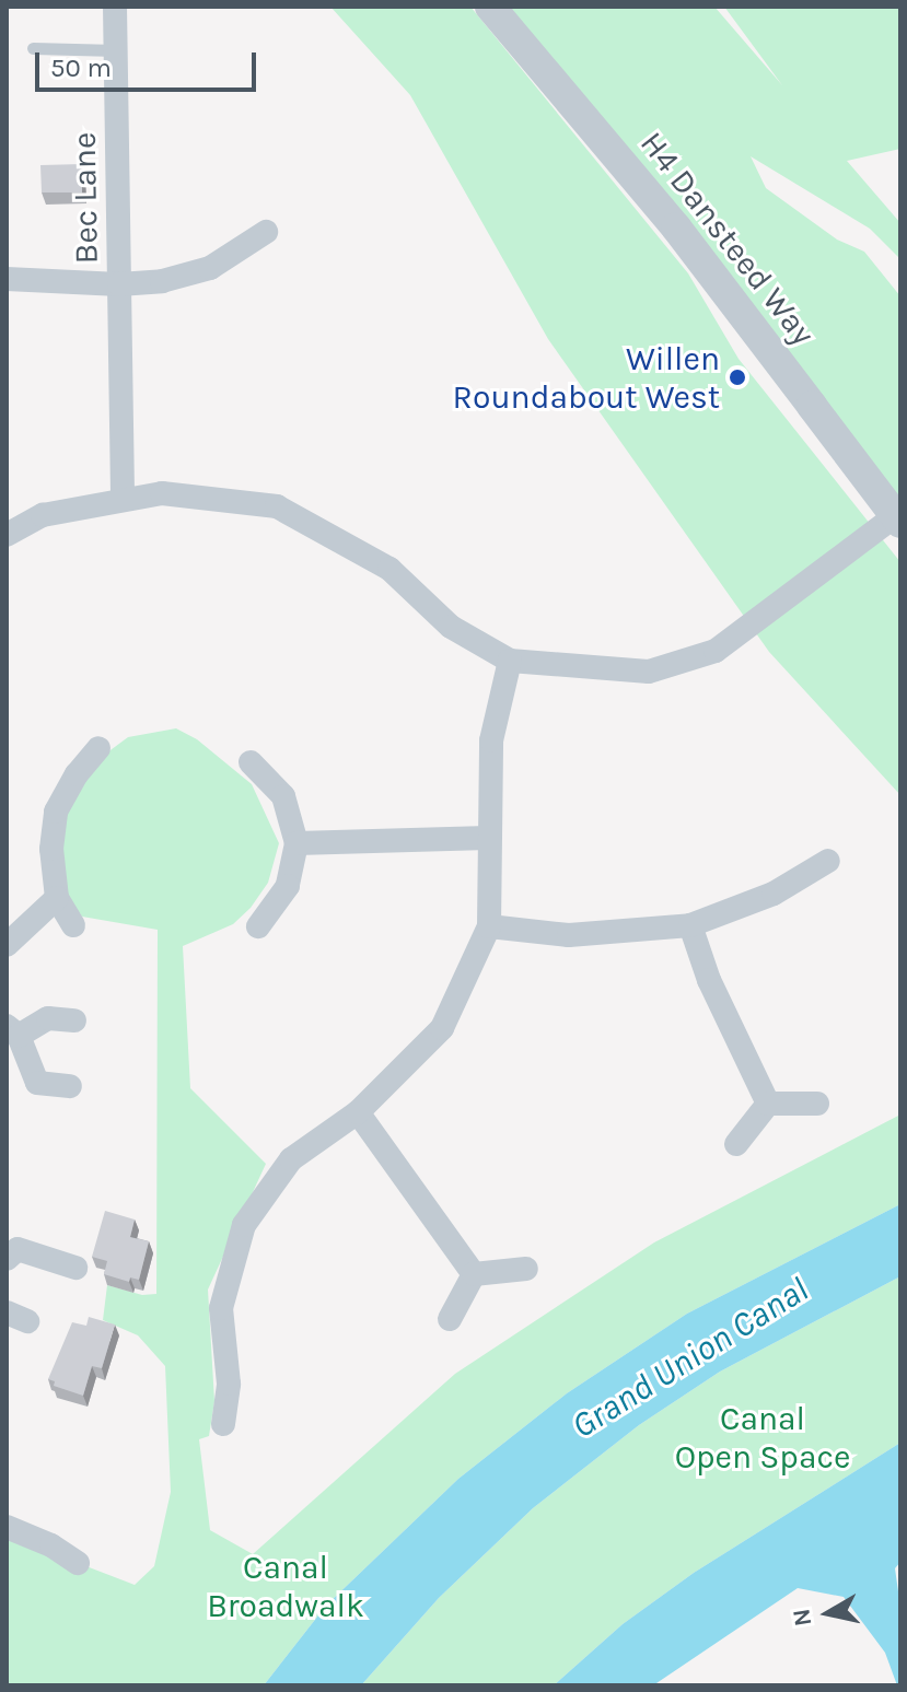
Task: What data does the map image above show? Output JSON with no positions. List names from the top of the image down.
{
  "streets": {
    "street": ["Bec Lane", "H4 Dansteed Way"]
  },
  "water": ["Grand Union Canal"],
  "parks": ["Canal Open Space", "Canal Broadwalk"],
  "places": ["Willen Roundabout West"],
  "scale_bar": "50 m",
  "north": "left"
}
